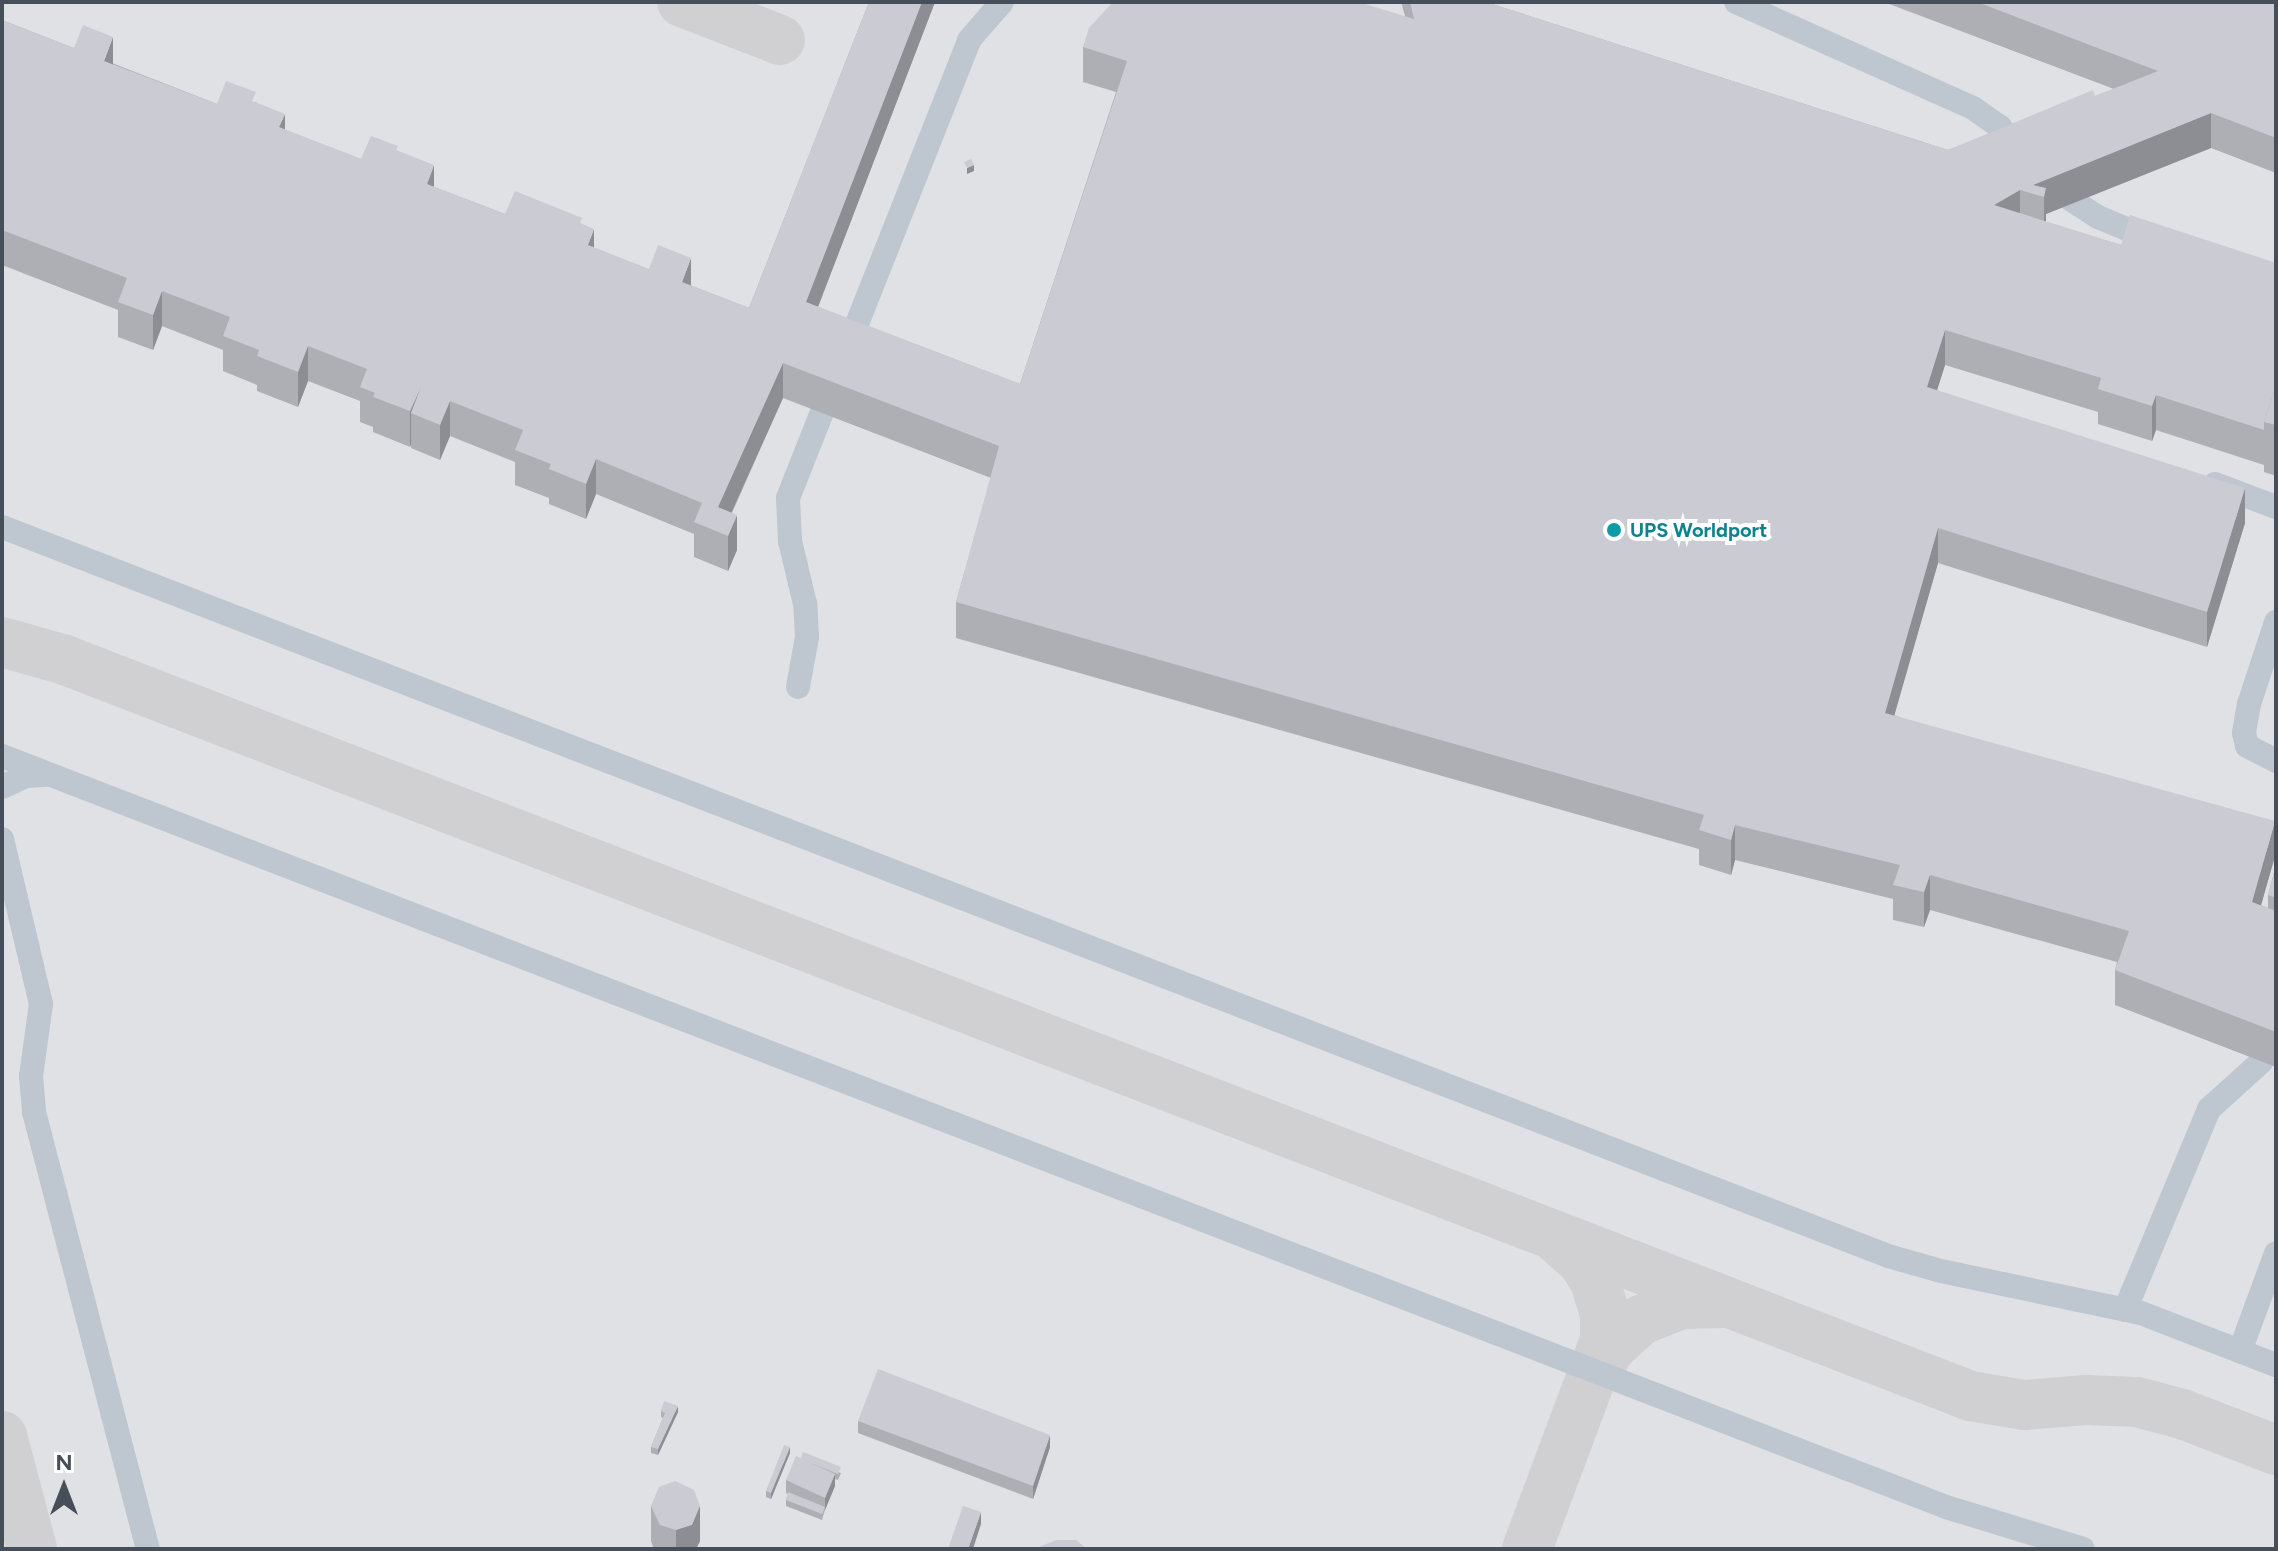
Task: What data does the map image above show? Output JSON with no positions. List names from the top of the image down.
{
  "places": ["UPS Worldport"],
  "north": "top"
}
